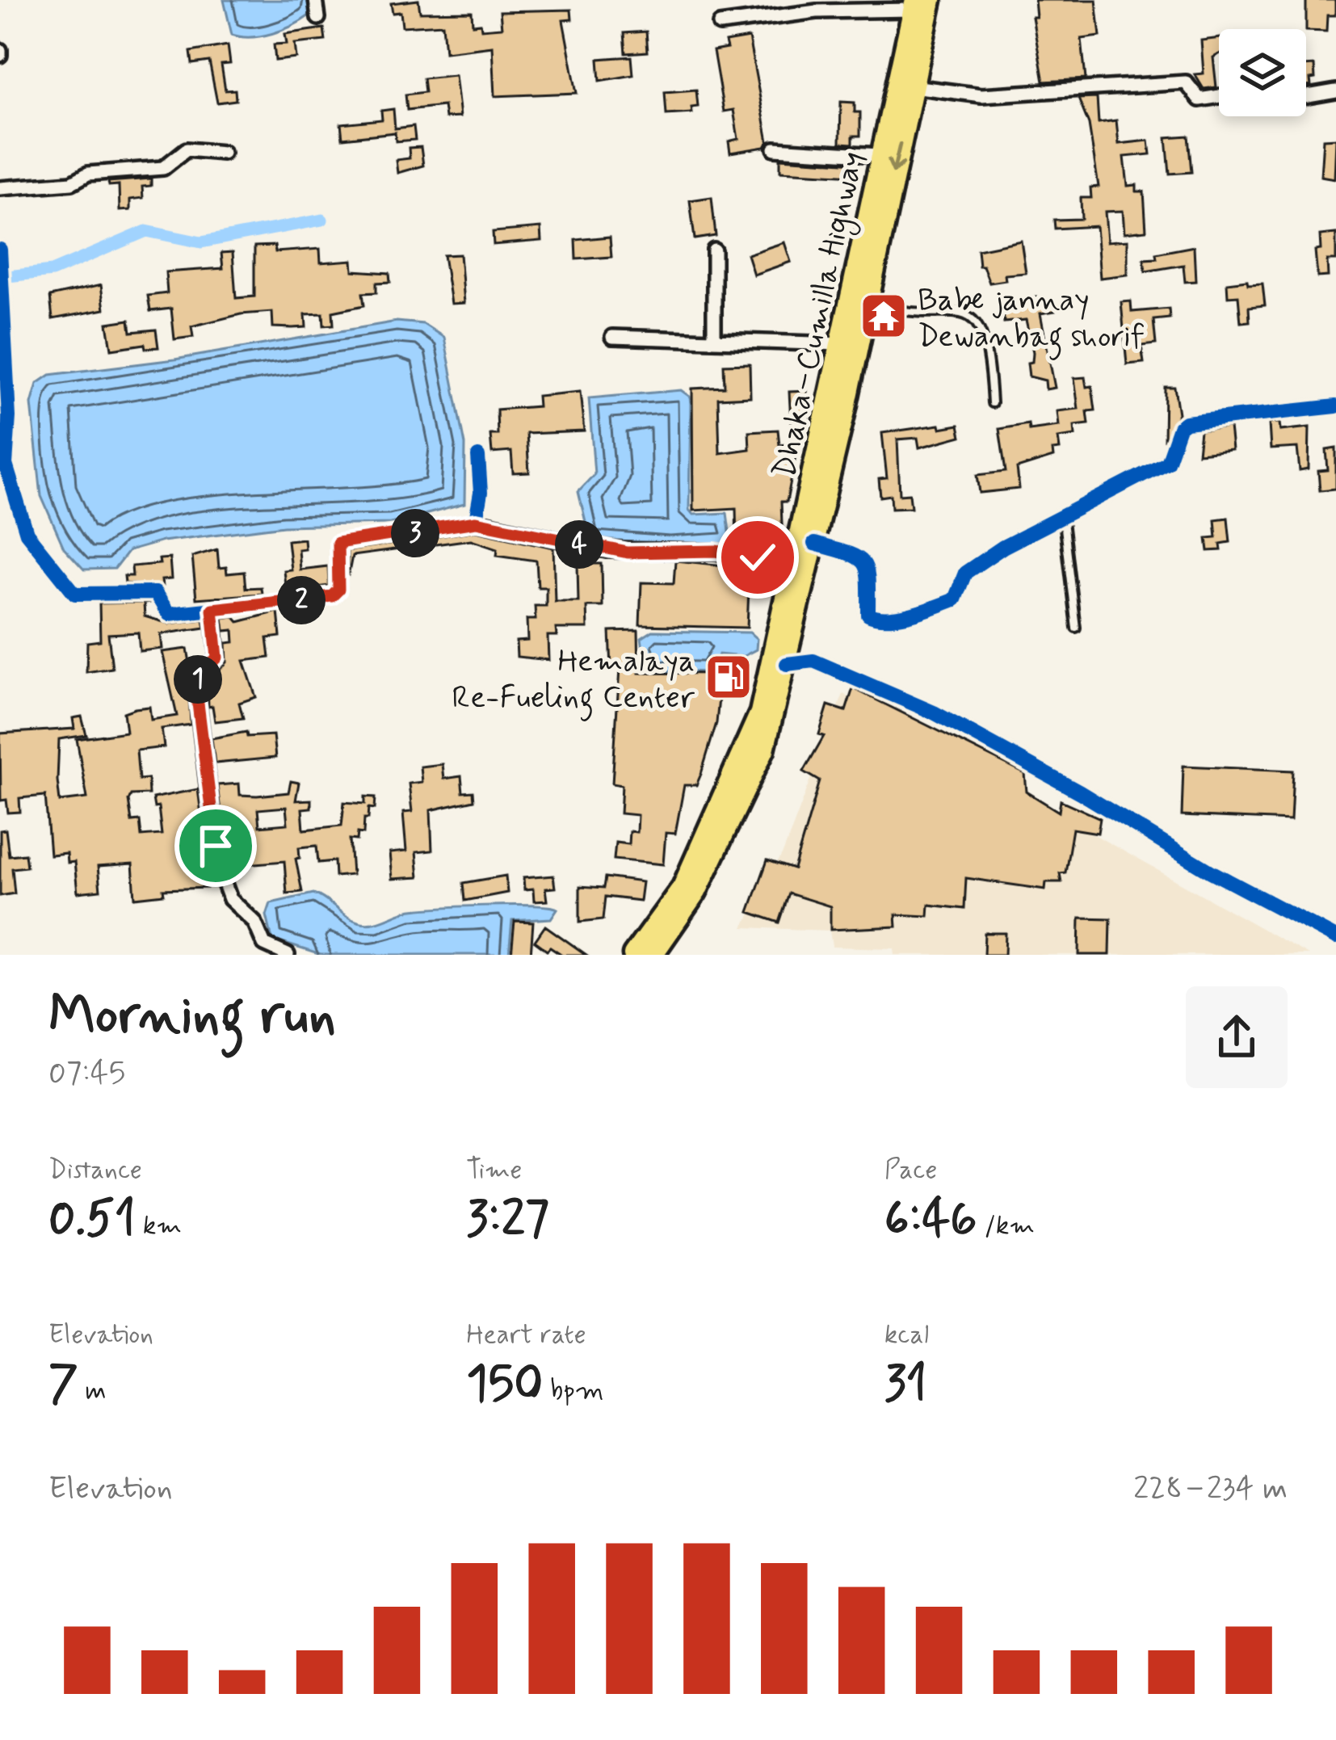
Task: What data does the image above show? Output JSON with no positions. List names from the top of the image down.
{
  "streets": {
    "highway": ["Dhaka–Cumilla Highway"]
  },
  "places": {
    "temple": ["Babe jannay Dewanbag shorif"],
    "fuel station": ["Hemalaya Re-Fueling Center"]
  },
  "page": {
    "pins": [
      "3",
      "4",
      "2",
      "1"
    ],
    "heading": ["Morning run", "07:45"],
    "stats": [
      ["Distance", "0.51 km"],
      ["Time", "3:27"],
      ["Pace", "6:46 /km"],
      ["Elevation", "7 m"],
      ["Heart rate", "150 bpm"],
      ["kcal", "31"]
    ],
    "chart": ["Elevation", "228–234 m"]
  }
}
